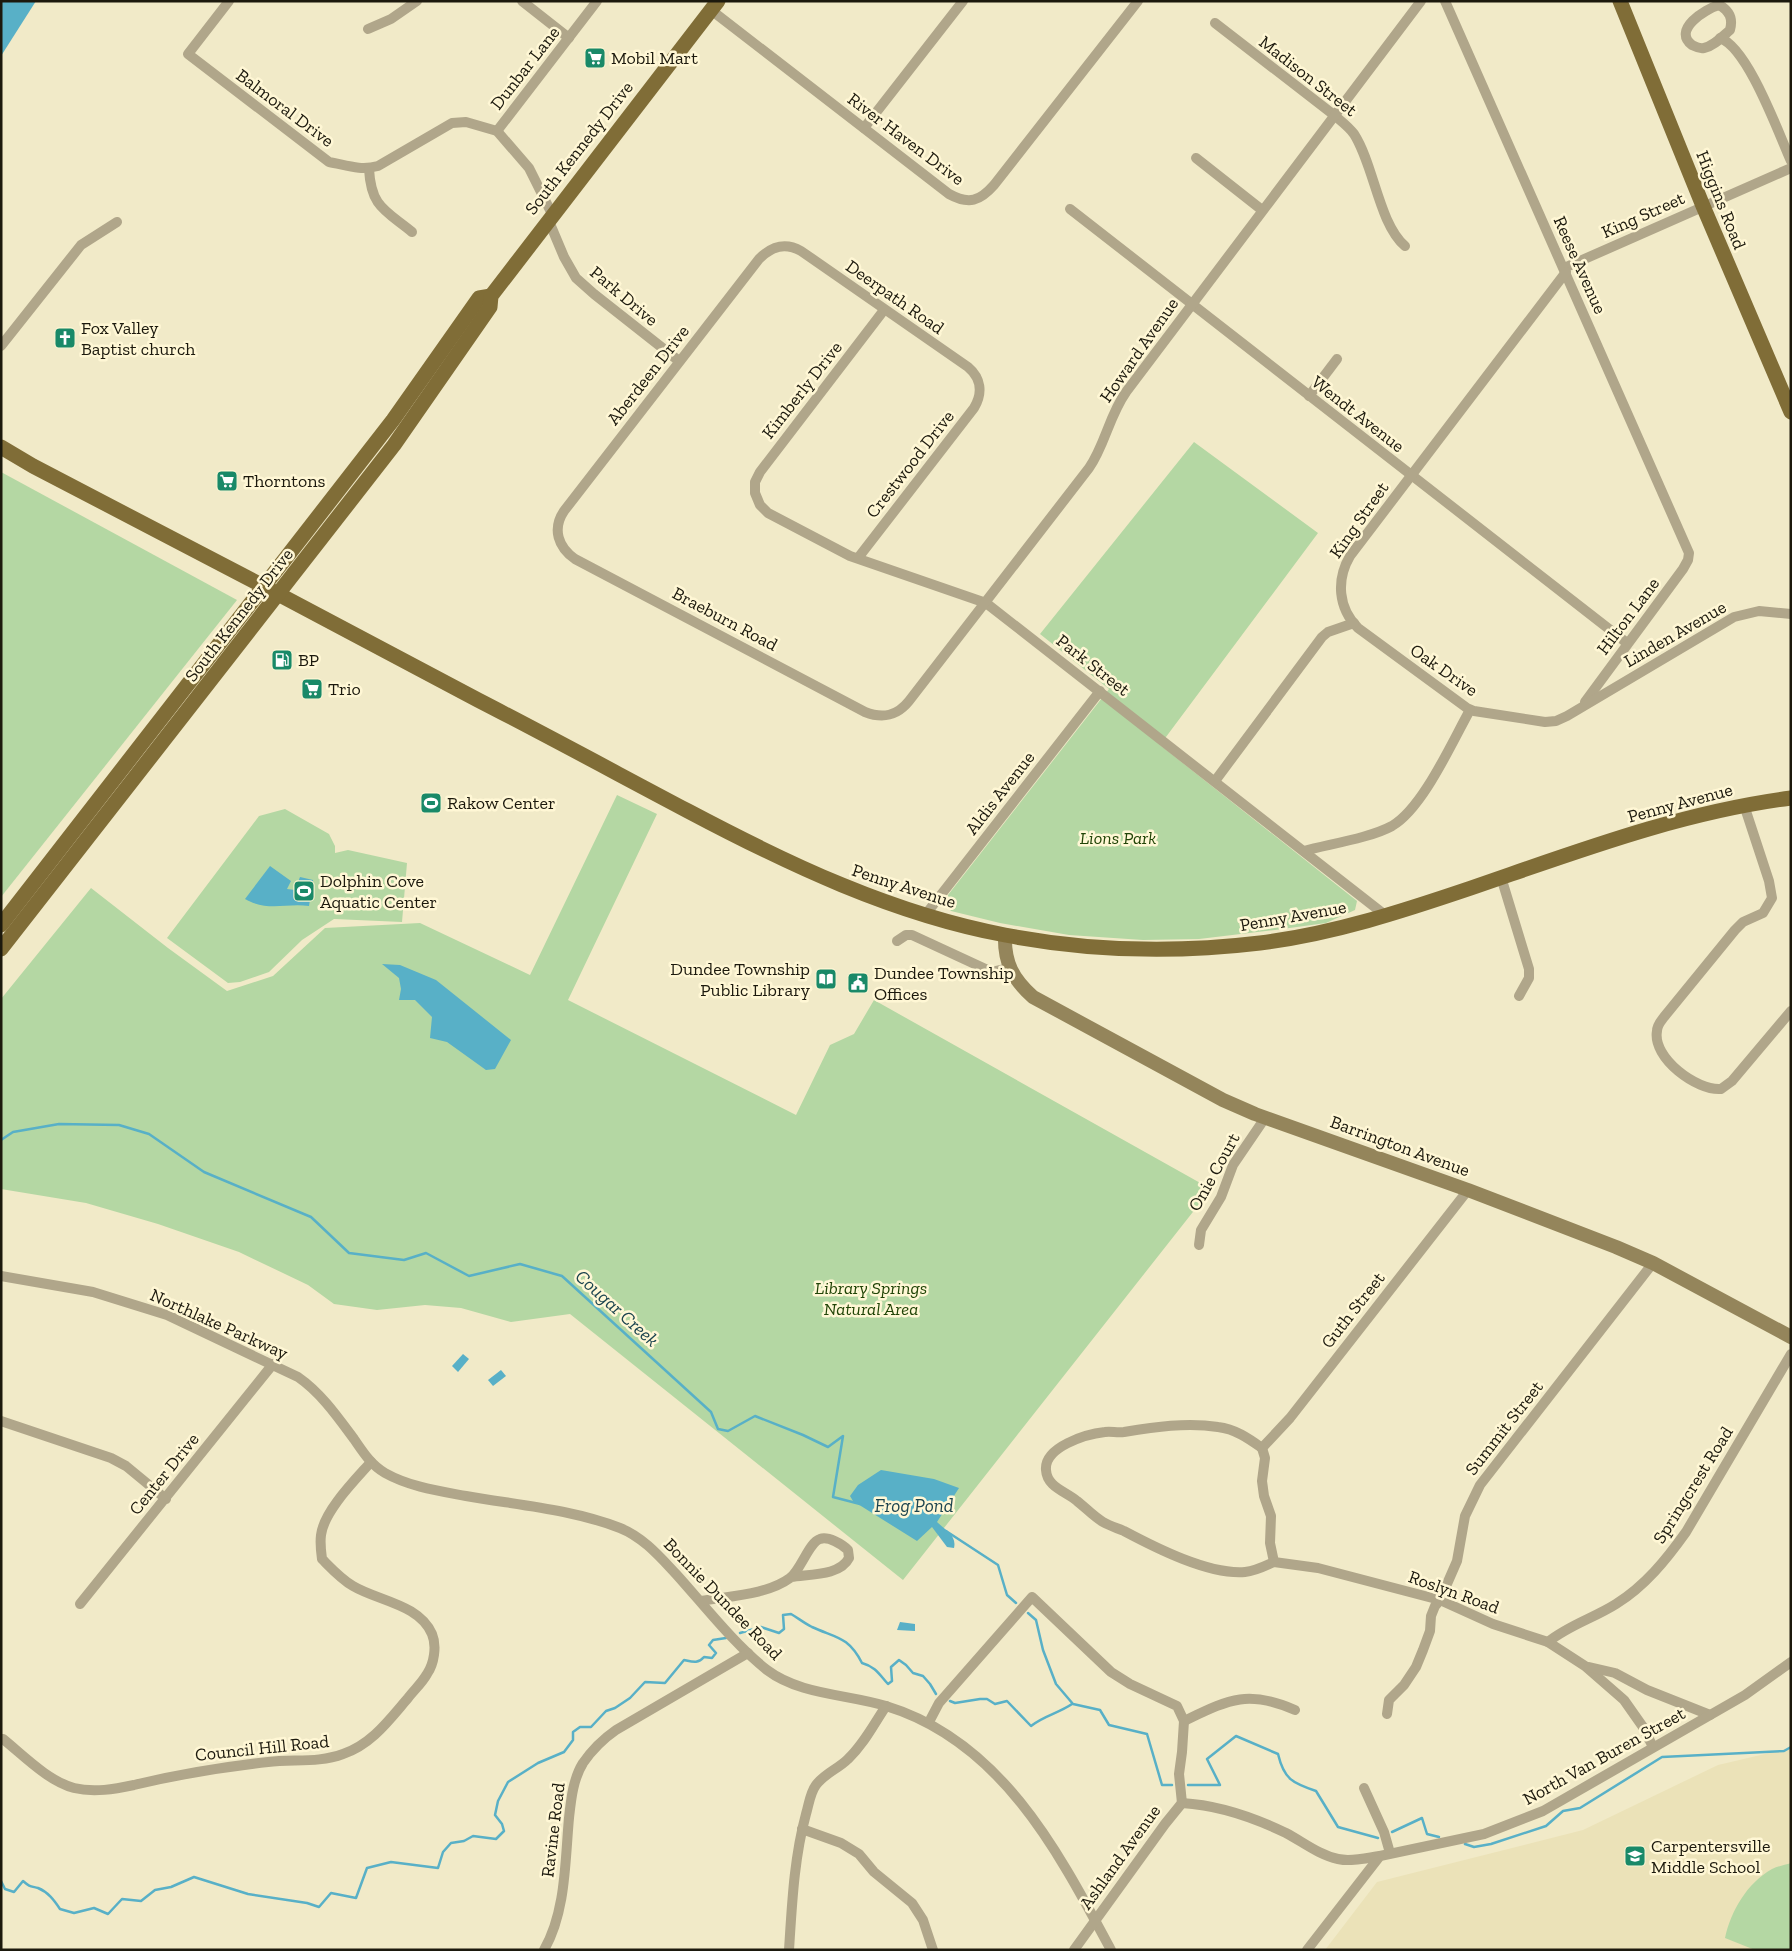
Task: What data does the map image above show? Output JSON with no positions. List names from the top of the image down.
{
  "streets": {
    "main road": ["South Kennedy Drive", "Higgins Road", "Penny Avenue"],
    "street": [
      "Dunbar Lane",
      "Madison Street",
      "Balmoral Drive",
      "River Haven Drive",
      "King Street",
      "Reese Avenue",
      "Park Drive",
      "Deerpath Road",
      "Howard Avenue",
      "Aberdeen Drive",
      "Kimberly Drive",
      "Wendt Avenue",
      "Crestwood Drive",
      "Hilton Lane",
      "Braeburn Road",
      "Linden Avenue",
      "Park Street",
      "Oak Drive",
      "Aldis Avenue",
      "Barrington Avenue",
      "Onie Court",
      "Guth Street",
      "Northlake Parkway",
      "Summit Street",
      "Center Drive",
      "Springcrest Road",
      "Roslyn Road",
      "Bonnie Dundee Road",
      "Council Hill Road",
      "North Van Buren Street",
      "Ravine Road",
      "Ashland Avenue"
    ]
  },
  "crossings": [
    ["Madison Street", "Howard Avenue"],
    ["River Haven Drive", "South Kennedy Drive"],
    ["South Kennedy Drive", "Park Drive"],
    ["South Kennedy Drive", "Penny Avenue"],
    ["Higgins Road", "King Street"],
    ["King Street", "Reese Avenue"],
    ["King Street", "Wendt Avenue"],
    ["King Street", "Oak Drive"],
    ["Reese Avenue", "Hilton Lane"],
    ["Park Drive", "Aberdeen Drive"],
    ["Deerpath Road", "Aberdeen Drive"],
    ["Deerpath Road", "Kimberly Drive"],
    ["Deerpath Road", "Crestwood Drive"],
    ["Howard Avenue", "Wendt Avenue"],
    ["Howard Avenue", "Braeburn Road"],
    ["Howard Avenue", "Park Street"],
    ["Aberdeen Drive", "Braeburn Road"],
    ["Kimberly Drive", "Park Street"],
    ["Wendt Avenue", "Hilton Lane"],
    ["Crestwood Drive", "Park Street"],
    ["Hilton Lane", "Linden Avenue"],
    ["Hilton Lane", "Oak Drive"],
    ["Linden Avenue", "Oak Drive"],
    ["Park Street", "Aldis Avenue"],
    ["Park Street", "Penny Avenue"],
    ["Aldis Avenue", "Penny Avenue"],
    ["Penny Avenue", "Barrington Avenue"],
    ["Barrington Avenue", "Onie Court"],
    ["Barrington Avenue", "Guth Street"],
    ["Barrington Avenue", "Summit Street"],
    ["Guth Street", "Roslyn Road"],
    ["Northlake Parkway", "Center Drive"],
    ["Northlake Parkway", "Bonnie Dundee Road"],
    ["Summit Street", "Roslyn Road"],
    ["Springcrest Road", "Roslyn Road"],
    ["Roslyn Road", "North Van Buren Street"],
    ["Bonnie Dundee Road", "Council Hill Road"],
    ["Bonnie Dundee Road", "Ravine Road"],
    ["Bonnie Dundee Road", "Ashland Avenue"],
    ["North Van Buren Street", "Ashland Avenue"]
  ],
  "water": ["Cougar Creek", "Frog Pond"],
  "parks": ["Lions Park", "Library Springs Natural Area"],
  "places": {
    "supermarket": ["Mobil Mart", "Thorntons", "Trio"],
    "church": ["Fox Valley Baptist church"],
    "fuel station": ["BP"],
    "sports": ["Rakow Center", "Dolphin Cove Aquatic Center"],
    "library": ["Dundee Township Public Library"],
    "public building": ["Dundee Township Offices"],
    "school or university": ["Carpentersville Middle School"]
  }
}
